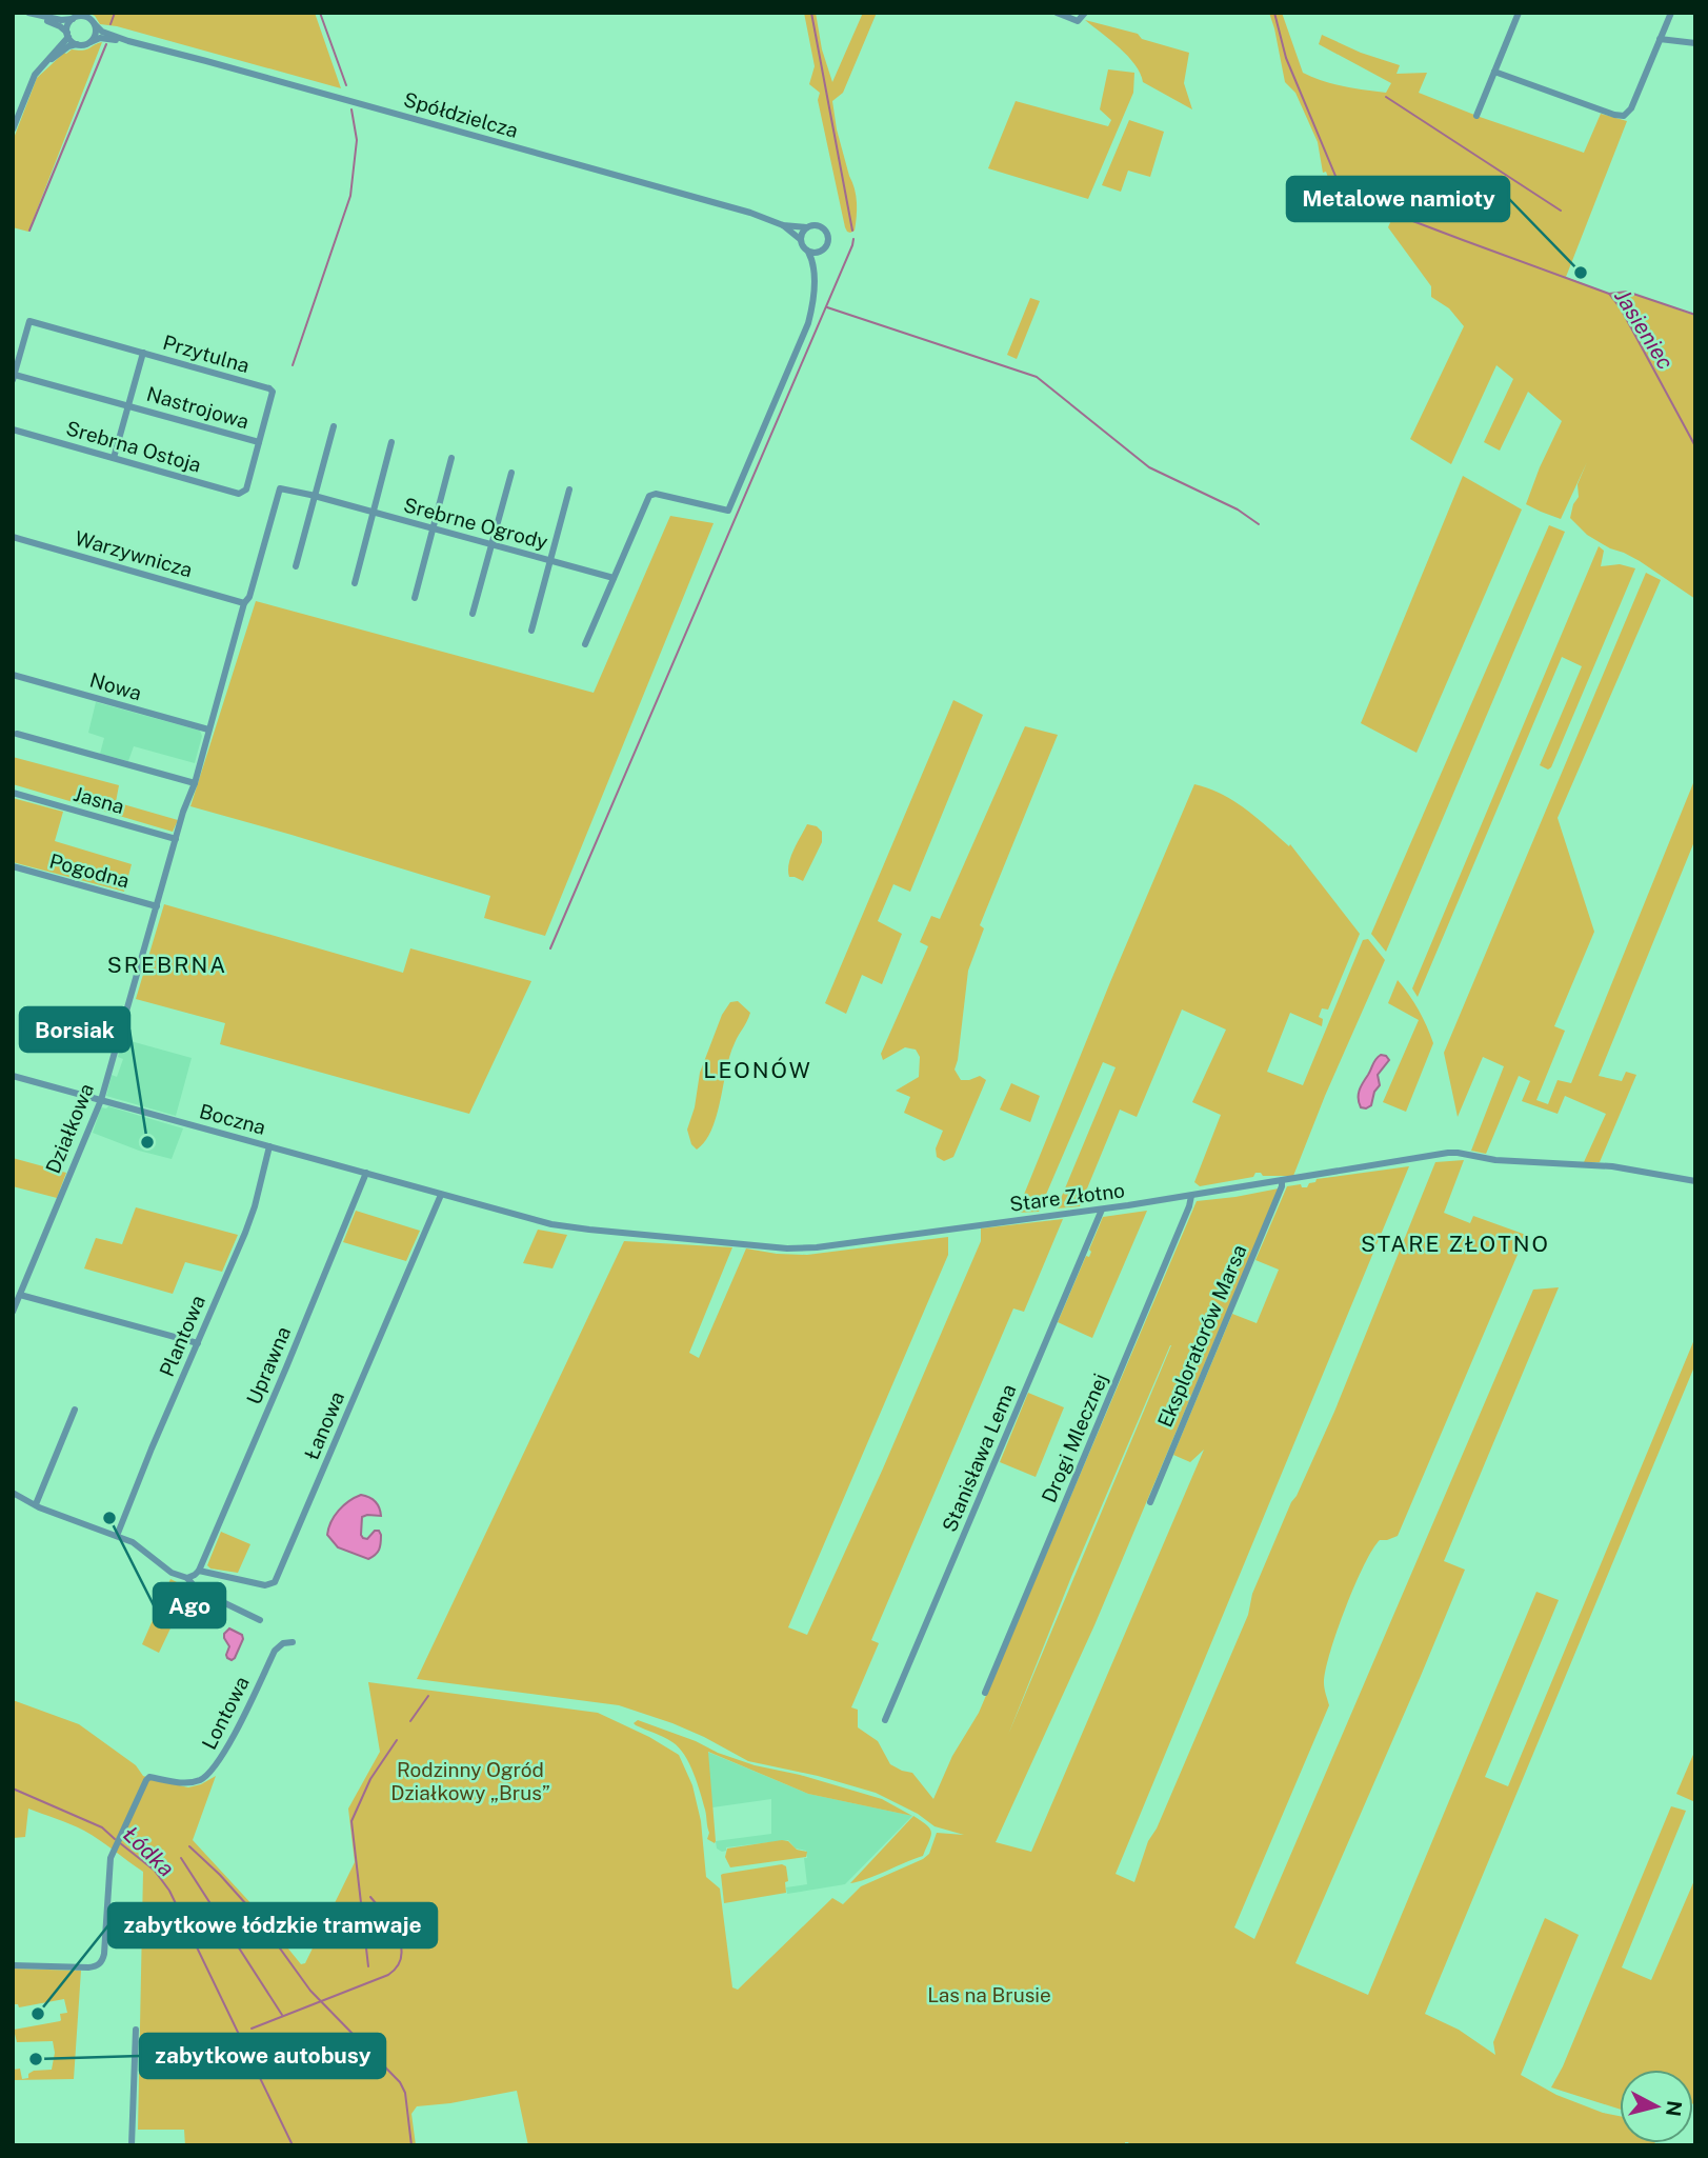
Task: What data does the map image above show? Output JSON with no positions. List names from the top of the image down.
{
  "streets": {
    "street": [
      "Spółdzielcza",
      "Przytulna",
      "Nastrojowa",
      "Srebrna Ostoja",
      "Srebrne Ogrody",
      "Warzywnicza",
      "Nowa",
      "Jasna",
      "Pogodna",
      "Boczna",
      "Działkowa",
      "Stare Złotno",
      "Plantowa",
      "Eksploratorów Marsa",
      "Uprawna",
      "Łanowa",
      "Drogi Mlecznej",
      "Stanisława Lema",
      "Lontowa"
    ]
  },
  "crossings": [
    ["Przytulna", "Nastrojowa"],
    ["Przytulna", "Srebrna Ostoja"],
    ["Nastrojowa", "Srebrna Ostoja"],
    ["Srebrne Ogrody", "Warzywnicza"],
    ["Srebrne Ogrody", "Działkowa"],
    ["Warzywnicza", "Działkowa"],
    ["Nowa", "Działkowa"],
    ["Jasna", "Działkowa"],
    ["Pogodna", "Działkowa"],
    ["Boczna", "Działkowa"],
    ["Boczna", "Stare Złotno"],
    ["Boczna", "Plantowa"],
    ["Boczna", "Uprawna"],
    ["Boczna", "Łanowa"],
    ["Stare Złotno", "Eksploratorów Marsa"],
    ["Stare Złotno", "Łanowa"],
    ["Stare Złotno", "Drogi Mlecznej"],
    ["Stare Złotno", "Stanisława Lema"],
    ["Uprawna", "Łanowa"]
  ],
  "districts": ["SREBRNA", "LEONÓW", "STARE ZŁOTNO"],
  "water": ["Jasieniec", "Łódka"],
  "parks": ["Rodzinny Ogród Działkowy „Brus”", "Las na Brusie"],
  "places": [
    "Metalowe namioty",
    "Borsiak",
    "Ago",
    "zabytkowe łódzkie tramwaje",
    "zabytkowe autobusy"
  ],
  "north": "right"
}
